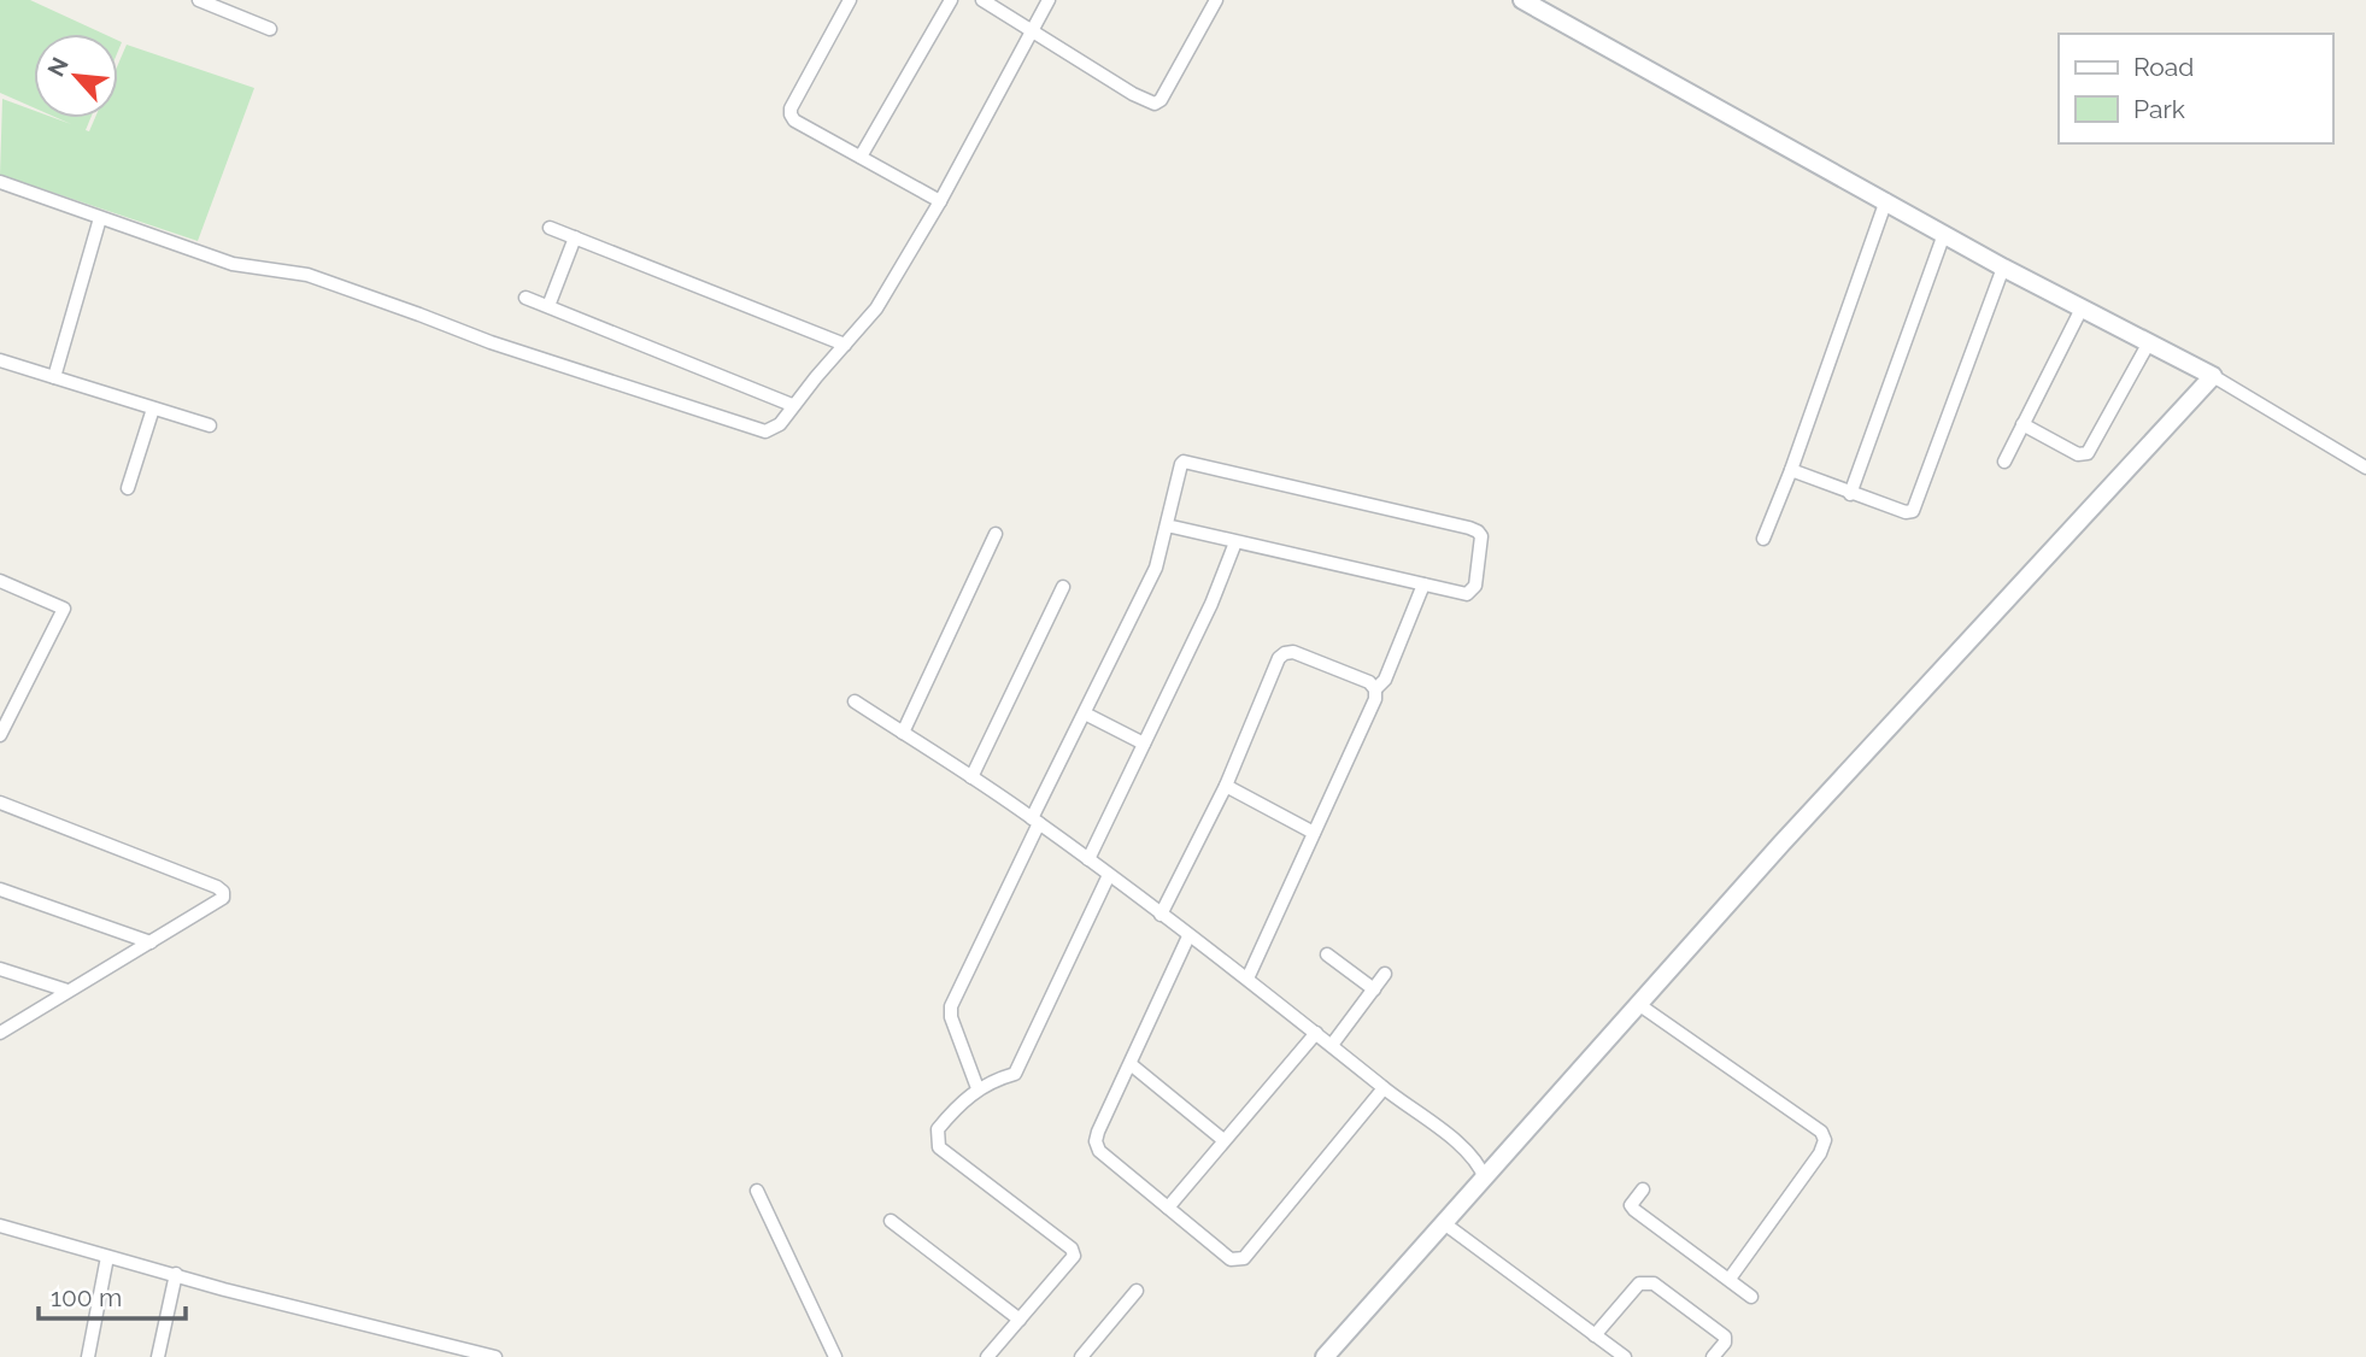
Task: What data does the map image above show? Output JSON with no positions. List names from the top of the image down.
{
  "legend": ["Road", "Park"],
  "scale_bar": "100 m",
  "north": "top left"
}
